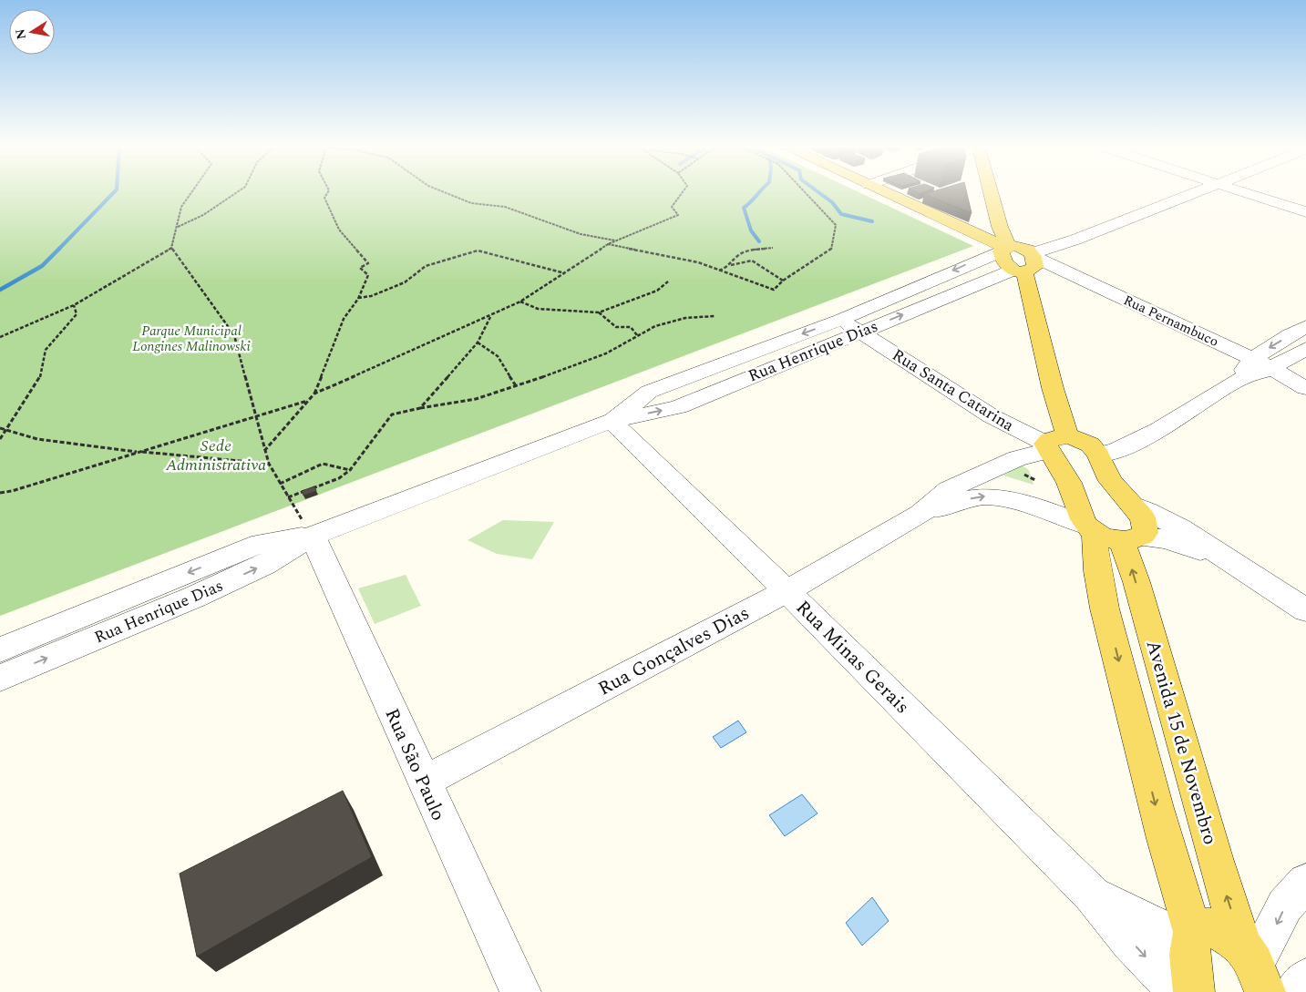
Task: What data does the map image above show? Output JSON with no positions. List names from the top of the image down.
{
  "streets": {
    "main road": ["Rua Pernambuco", "Avenida 15 de Novembro"],
    "street": [
      "Rua Henrique Dias",
      "Rua Santa Catarina",
      "Rua Gonçalves Dias",
      "Rua Minas Gerais",
      "Rua São Paulo"
    ]
  },
  "crossings": [
    ["Rua Pernambuco", "Rua Henrique Dias"],
    ["Rua Pernambuco", "Avenida 15 de Novembro"],
    ["Rua Henrique Dias", "Rua Santa Catarina"],
    ["Rua Henrique Dias", "Rua Minas Gerais"],
    ["Rua Henrique Dias", "Avenida 15 de Novembro"],
    ["Rua Henrique Dias", "Rua São Paulo"],
    ["Rua Santa Catarina", "Rua Gonçalves Dias"],
    ["Rua Santa Catarina", "Avenida 15 de Novembro"],
    ["Rua Gonçalves Dias", "Rua Minas Gerais"],
    ["Rua Gonçalves Dias", "Avenida 15 de Novembro"],
    ["Rua Gonçalves Dias", "Rua São Paulo"],
    ["Rua Minas Gerais", "Avenida 15 de Novembro"]
  ],
  "parks": ["Parque Municipal Longines Malinowski", "Sede Administrativa"],
  "north": "left"
}
